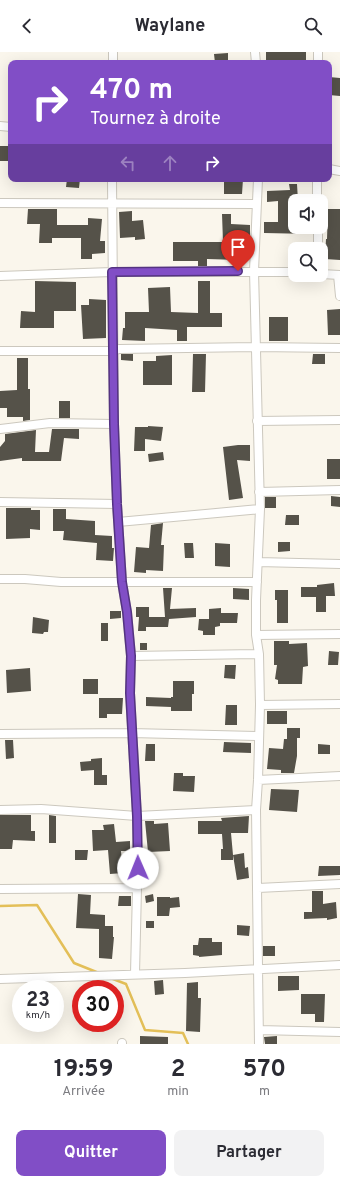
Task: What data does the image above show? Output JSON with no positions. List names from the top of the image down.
{
  "page": {
    "header": "Waylane",
    "turn": ["470 m", "Tournez à droite"],
    "speed": "23 km/h",
    "limit": "30",
    "eta": [
      "19:59",
      "Arrivée",
      "2",
      "min",
      "570",
      "m"
    ],
    "buttons": ["Quitter", "Partager"]
  }
}
